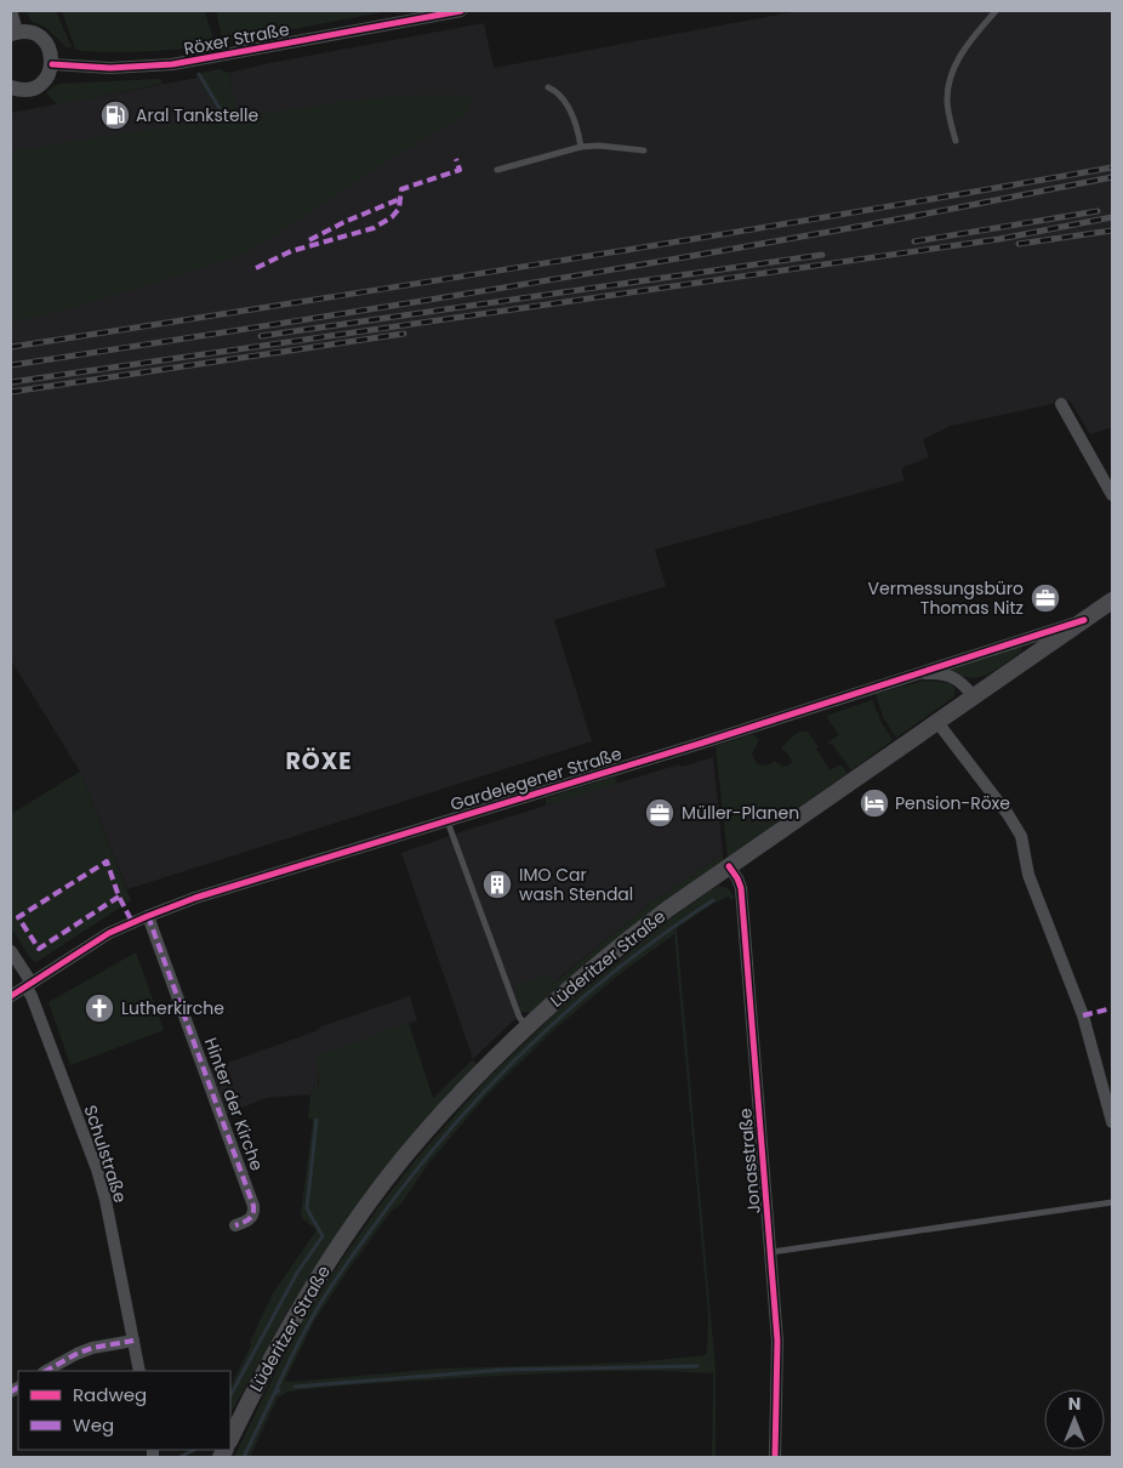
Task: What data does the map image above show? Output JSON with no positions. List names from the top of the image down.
{
  "streets": {
    "main road": ["Lüderitzer Straße"],
    "street": [
      "Röxer Straße",
      "Gardelegener Straße",
      "Hinter der Kirche",
      "Schulstraße",
      "Jonasstraße"
    ]
  },
  "crossings": [
    ["Gardelegener Straße", "Lüderitzer Straße"],
    ["Gardelegener Straße", "Hinter der Kirche"],
    ["Gardelegener Straße", "Schulstraße"],
    ["Lüderitzer Straße", "Jonasstraße"]
  ],
  "districts": ["RÖXE"],
  "places": {
    "fuel station": ["Aral Tankstelle"],
    "office": ["Vermessungsbüro Thomas Nitz", "Müller-Planen"],
    "hotel": ["Pension-Röxe"],
    "building": ["IMO Car wash Stendal"],
    "church": ["Lutherkirche"]
  },
  "legend": ["Radweg", "Weg"],
  "north": "top"
}
